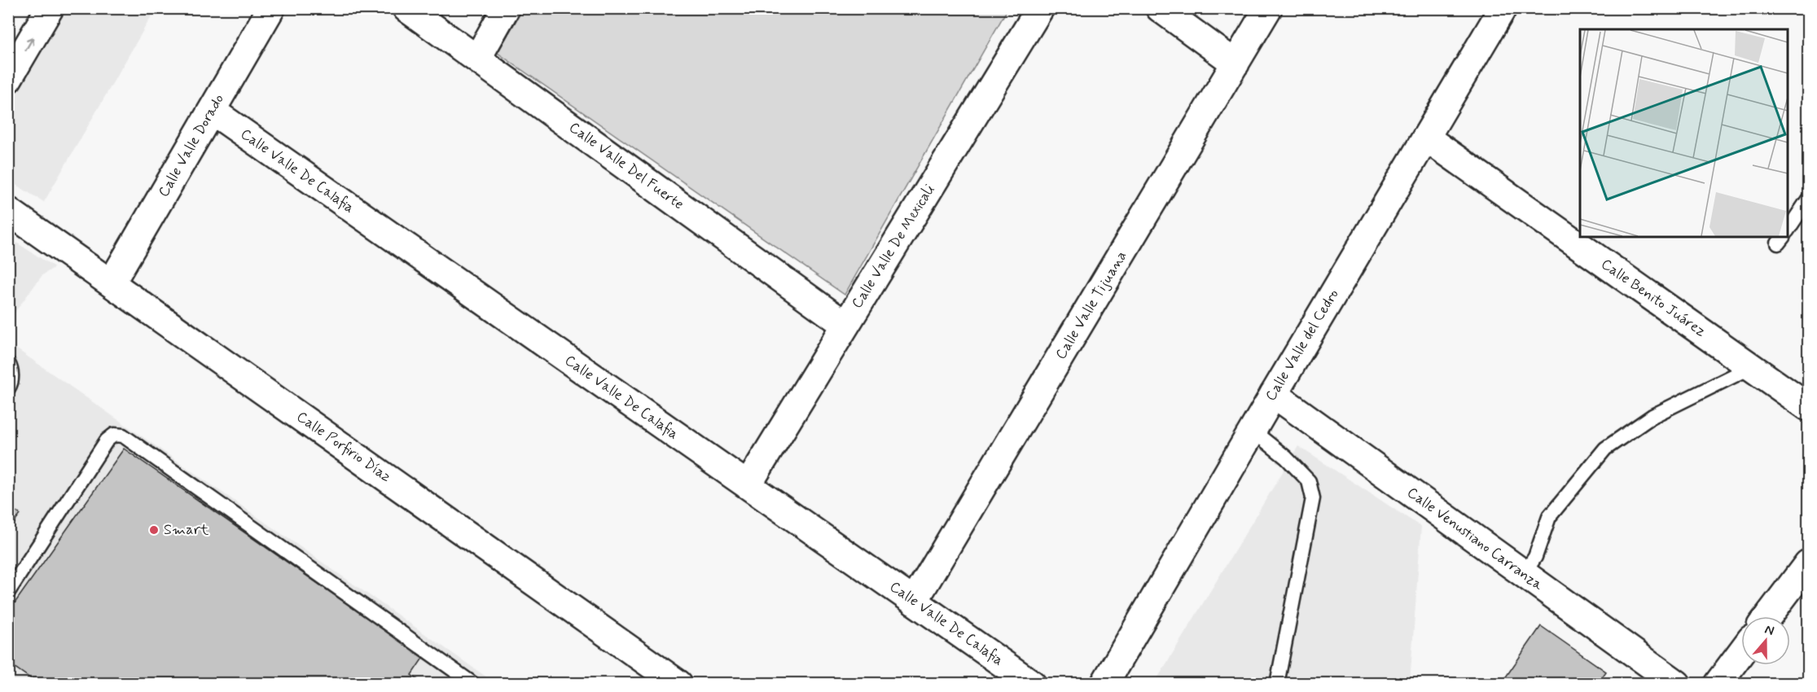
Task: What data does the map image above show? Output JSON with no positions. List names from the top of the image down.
{
  "streets": {
    "street": [
      "Calle Valle Dorado",
      "Calle Valle Del Fuerte",
      "Calle Valle De Calafia",
      "Calle Valle De Mexicali",
      "Calle Benito Juárez",
      "Calle Valle Tijuana",
      "Calle Valle del Cedro",
      "Calle Porfirio Díaz",
      "Calle Venustiano Carranza"
    ]
  },
  "crossings": [
    ["Calle Valle Dorado", "Calle Valle De Calafia"],
    ["Calle Valle Dorado", "Calle Porfirio Díaz"],
    ["Calle Valle Del Fuerte", "Calle Valle De Mexicali"],
    ["Calle Valle De Calafia", "Calle Valle De Mexicali"],
    ["Calle Valle De Calafia", "Calle Valle Tijuana"],
    ["Calle Benito Juárez", "Calle Valle del Cedro"],
    ["Calle Valle del Cedro", "Calle Venustiano Carranza"]
  ],
  "places": ["Smart"],
  "north": "top"
}
